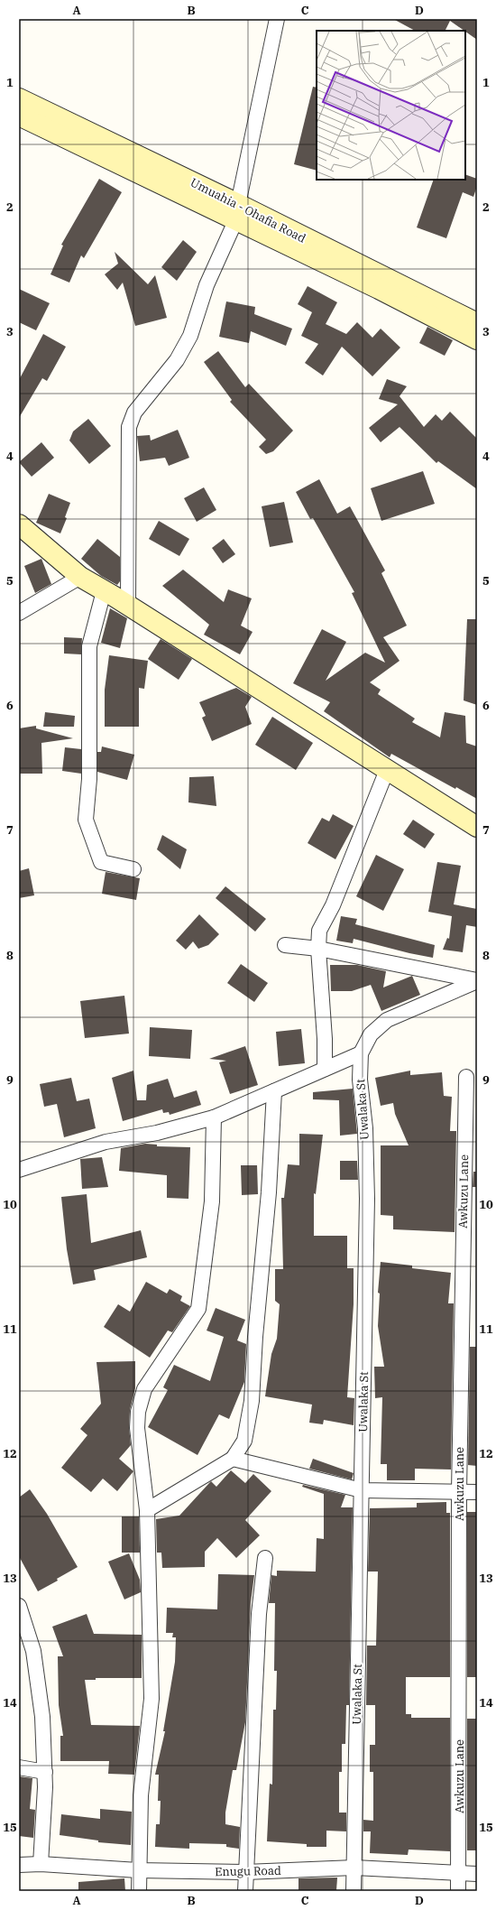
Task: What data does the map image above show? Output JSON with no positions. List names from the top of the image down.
{
  "streets": {
    "main road": ["Umuahia - Ohafia Road"],
    "street": ["Uwalaka St", "Awkuzu Lane", "Enugu Road"]
  },
  "crossings": [
    ["Uwalaka St", "Enugu Road"],
    ["Awkuzu Lane", "Enugu Road"]
  ],
  "grid": {
    "columns": [
      "A",
      "B",
      "C",
      "D"
    ],
    "rows": [
      "1",
      "2",
      "3",
      "4",
      "5",
      "6",
      "7",
      "8",
      "9",
      "10",
      "11",
      "12",
      "13",
      "14",
      "15"
    ]
  }
}
